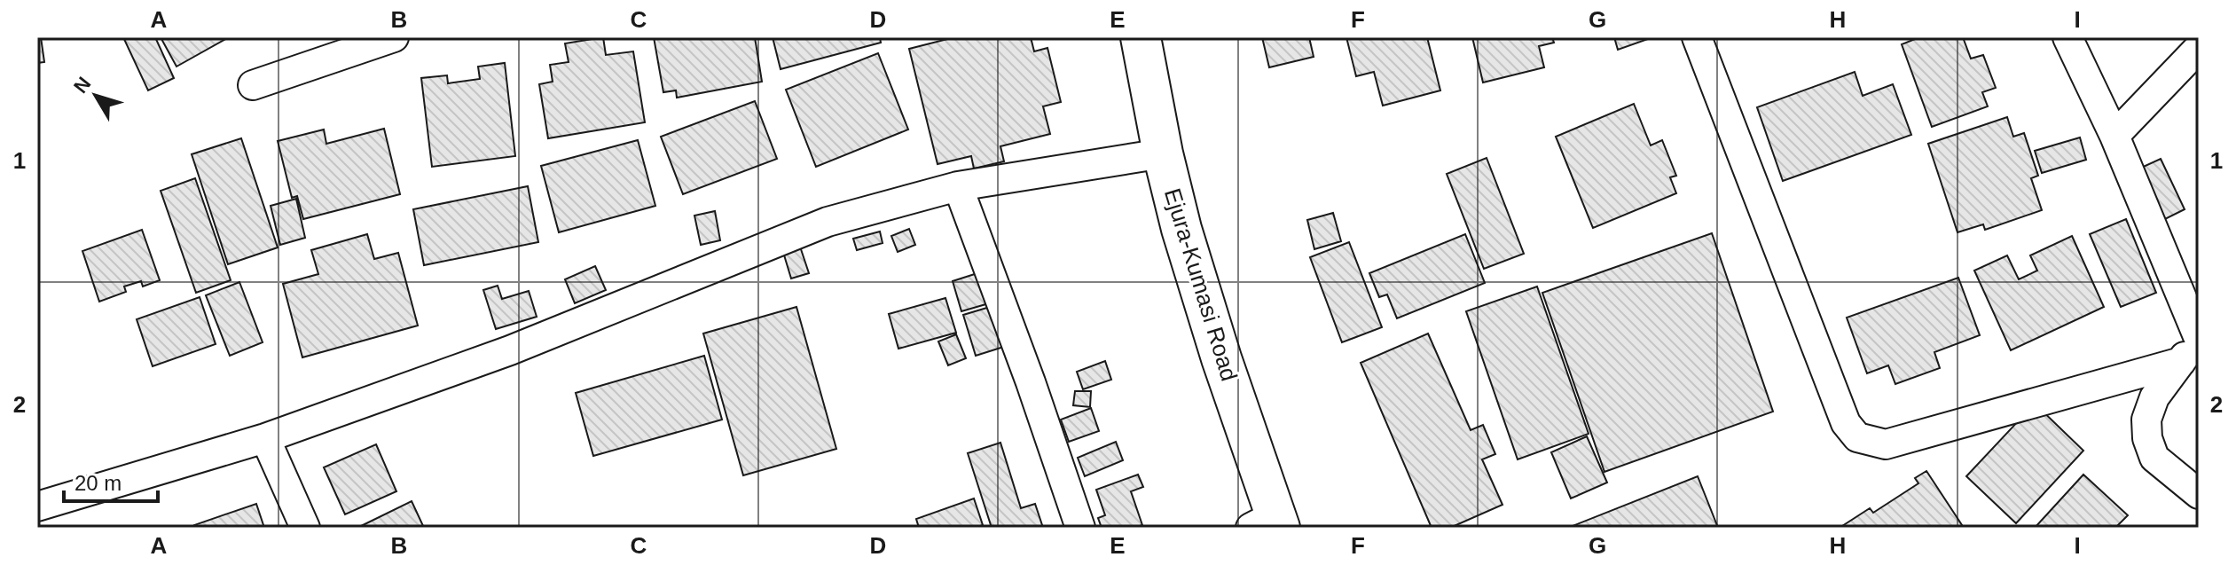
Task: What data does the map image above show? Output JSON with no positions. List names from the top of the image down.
{
  "streets": {
    "main road": ["Ejura-Kumasi Road"]
  },
  "scale_bar": "20 m",
  "north": "top left",
  "grid": {
    "columns": [
      "A",
      "B",
      "C",
      "D",
      "E",
      "F",
      "G",
      "H",
      "I"
    ],
    "rows": ["1", "2"]
  }
}
